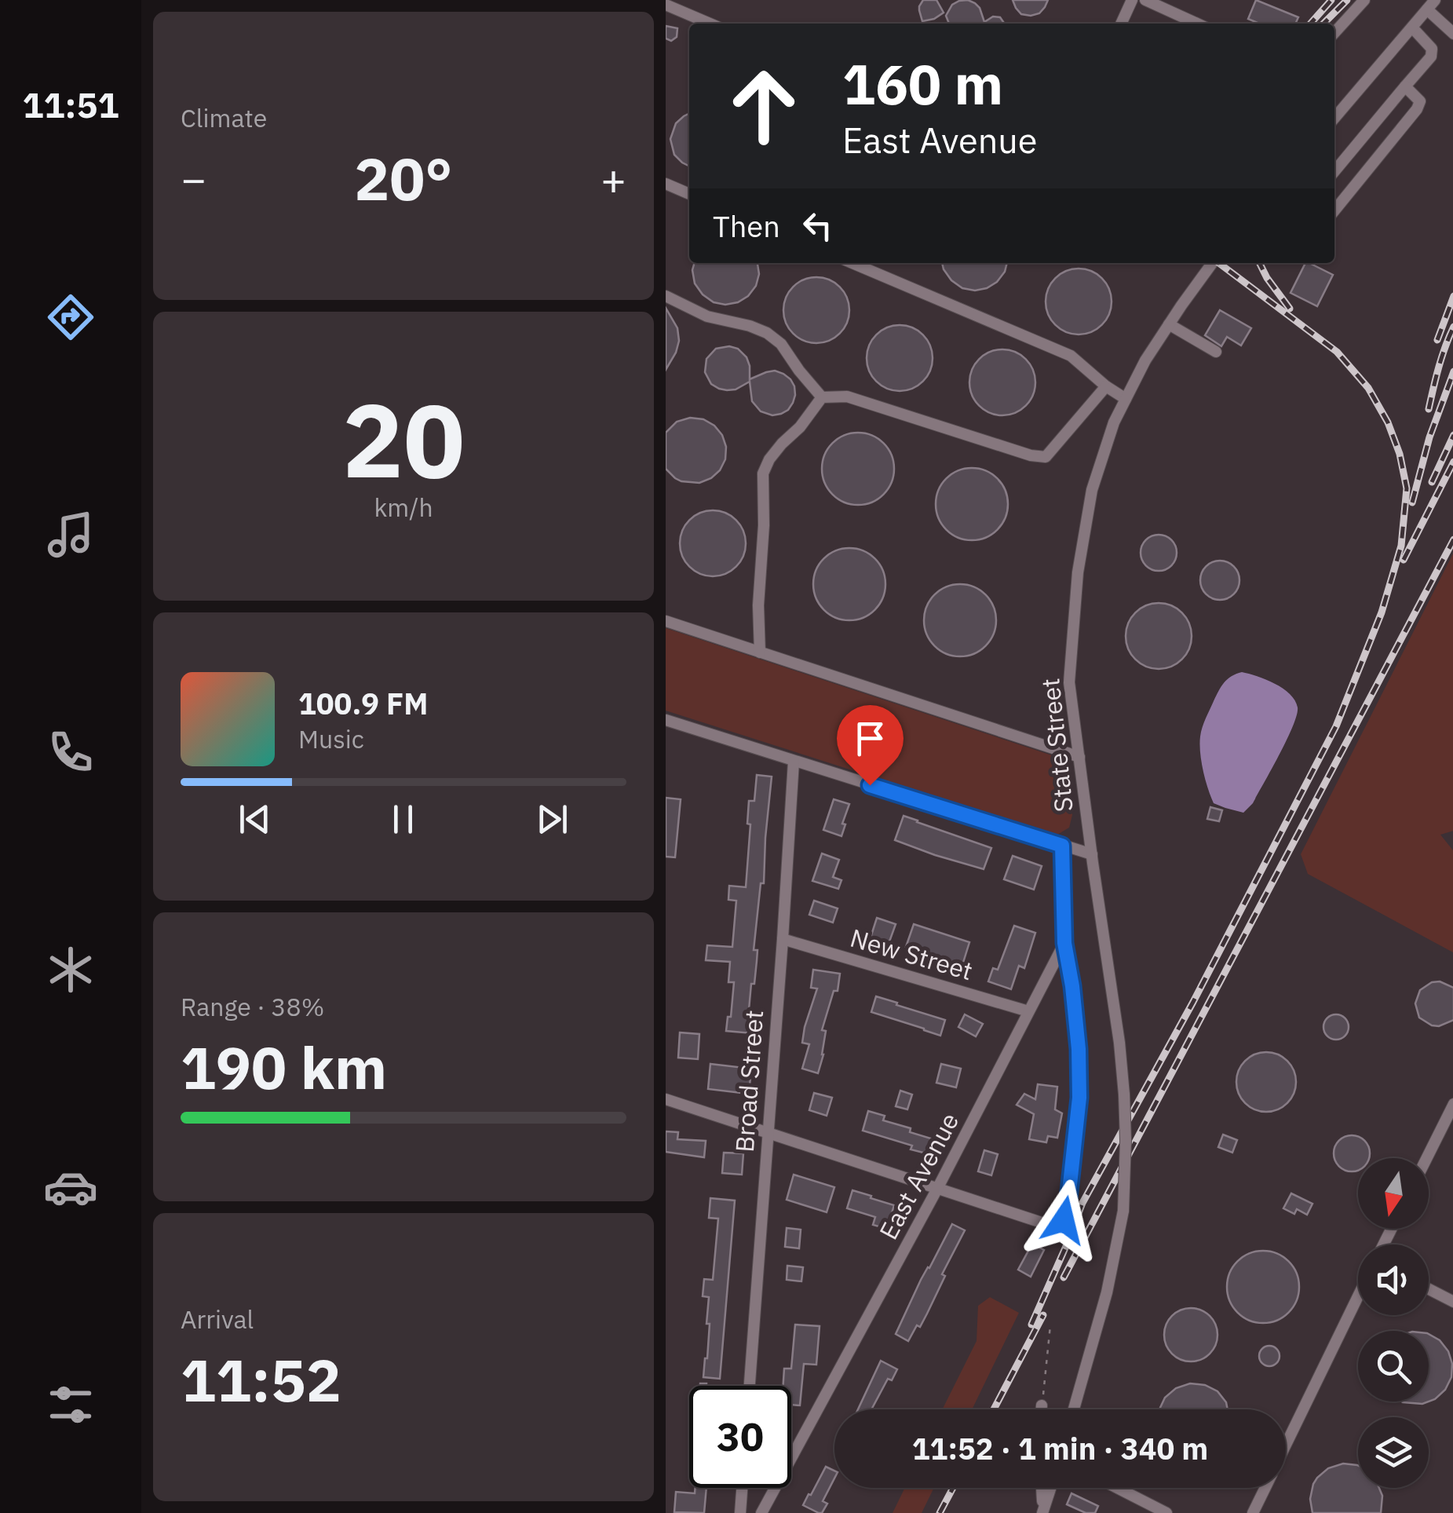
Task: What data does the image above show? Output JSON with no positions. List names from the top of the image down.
{
  "streets": {
    "street": [
      "State Street",
      "New Street",
      "Broad Street",
      "East Avenue"
    ]
  },
  "crossings": [
    ["New Street", "Broad Street"],
    ["New Street", "East Avenue"]
  ],
  "north": "bottom",
  "page": {
    "tabs": "11:51",
    "tile": [
      "Climate",
      ["20", "km/h"],
      ["Range · 38%", "190 km"],
      ["Arrival", "11:52"]
    ],
    "turn": ["160 m", "East Avenue"],
    "heat": ["−", "20°", "+"],
    "then": "Then",
    "song": ["100.9 FM", "Music"],
    "limit": "30",
    "trip": "11:52 · 1 min · 340 m"
  }
}
